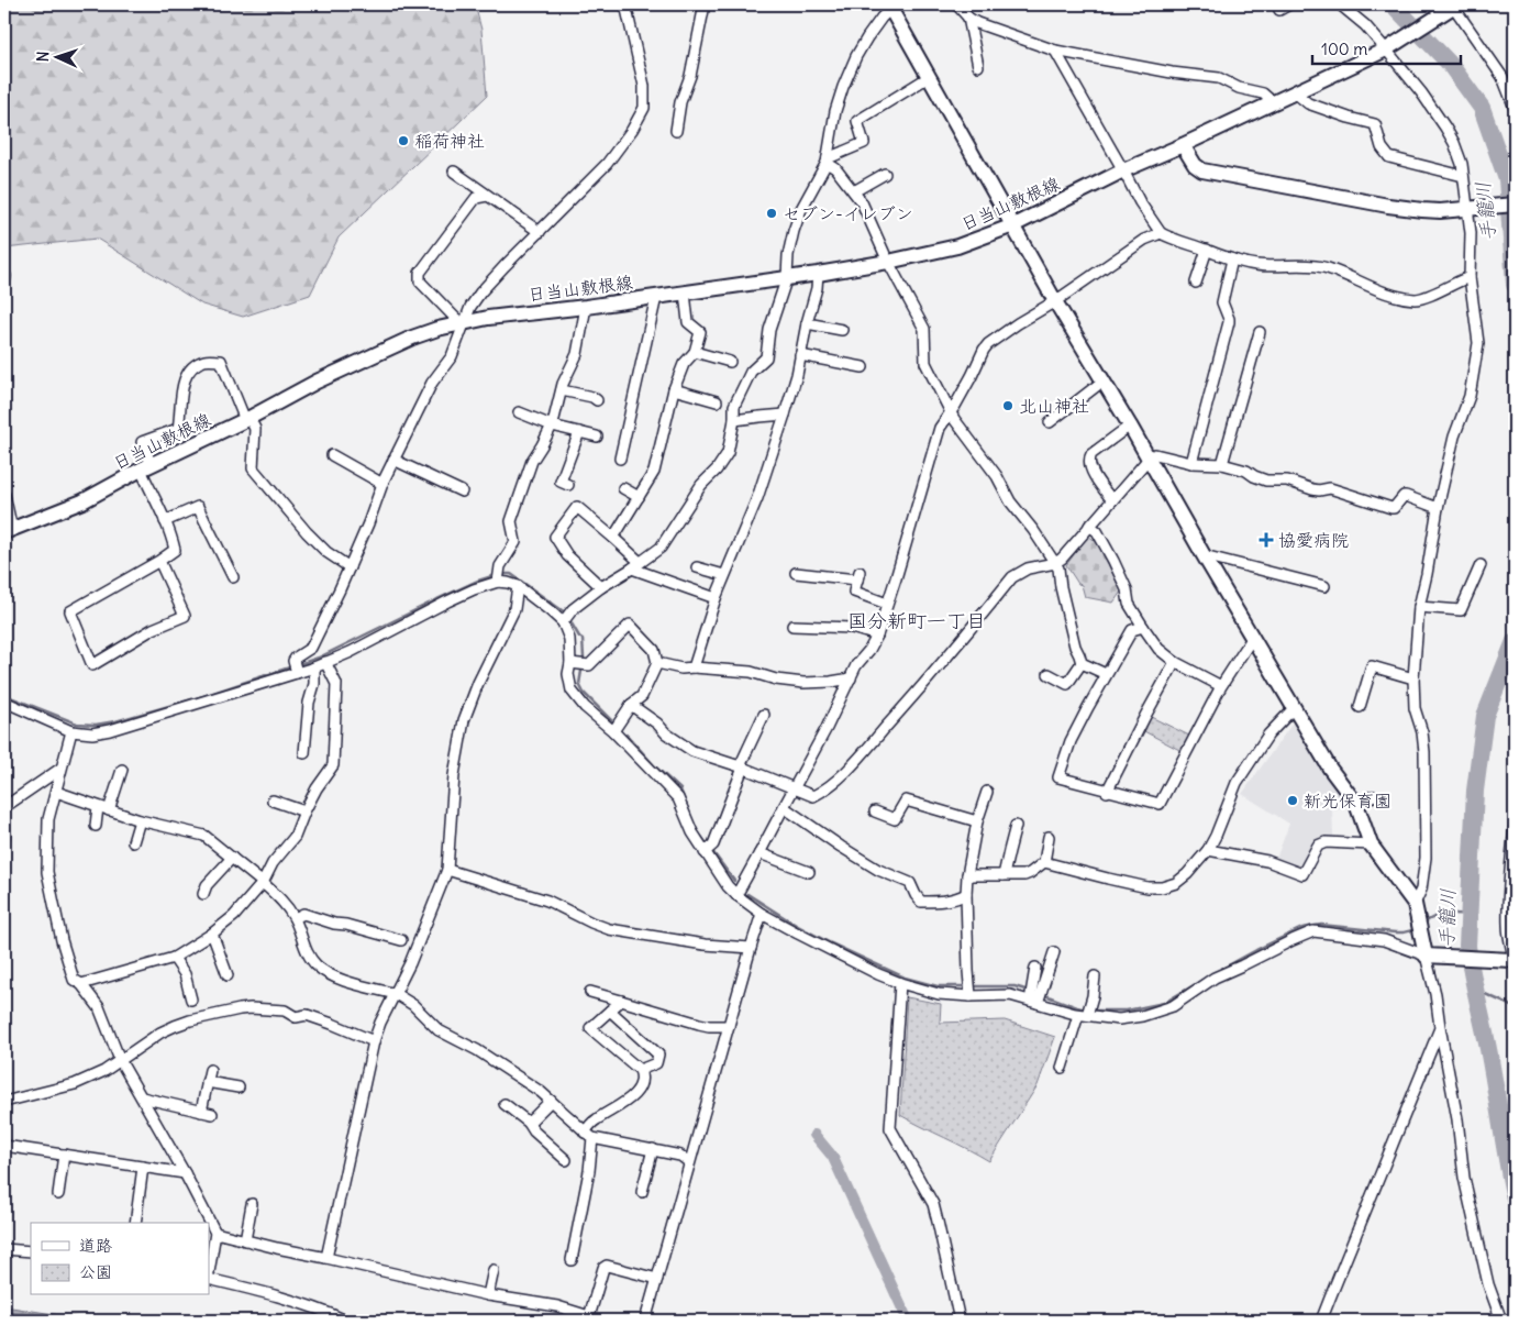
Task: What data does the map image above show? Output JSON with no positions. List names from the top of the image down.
{
  "streets": {
    "main road": ["日当山敷根線"]
  },
  "districts": ["国分新町一丁目"],
  "water": ["手籠川"],
  "places": {
    "other": [
      "稲荷神社",
      "セブン-イレブン",
      "北山神社",
      "新光保育園"
    ],
    "health": ["協愛病院"]
  },
  "legend": ["道路", "公園"],
  "scale_bar": "100 m",
  "north": "left"
}
